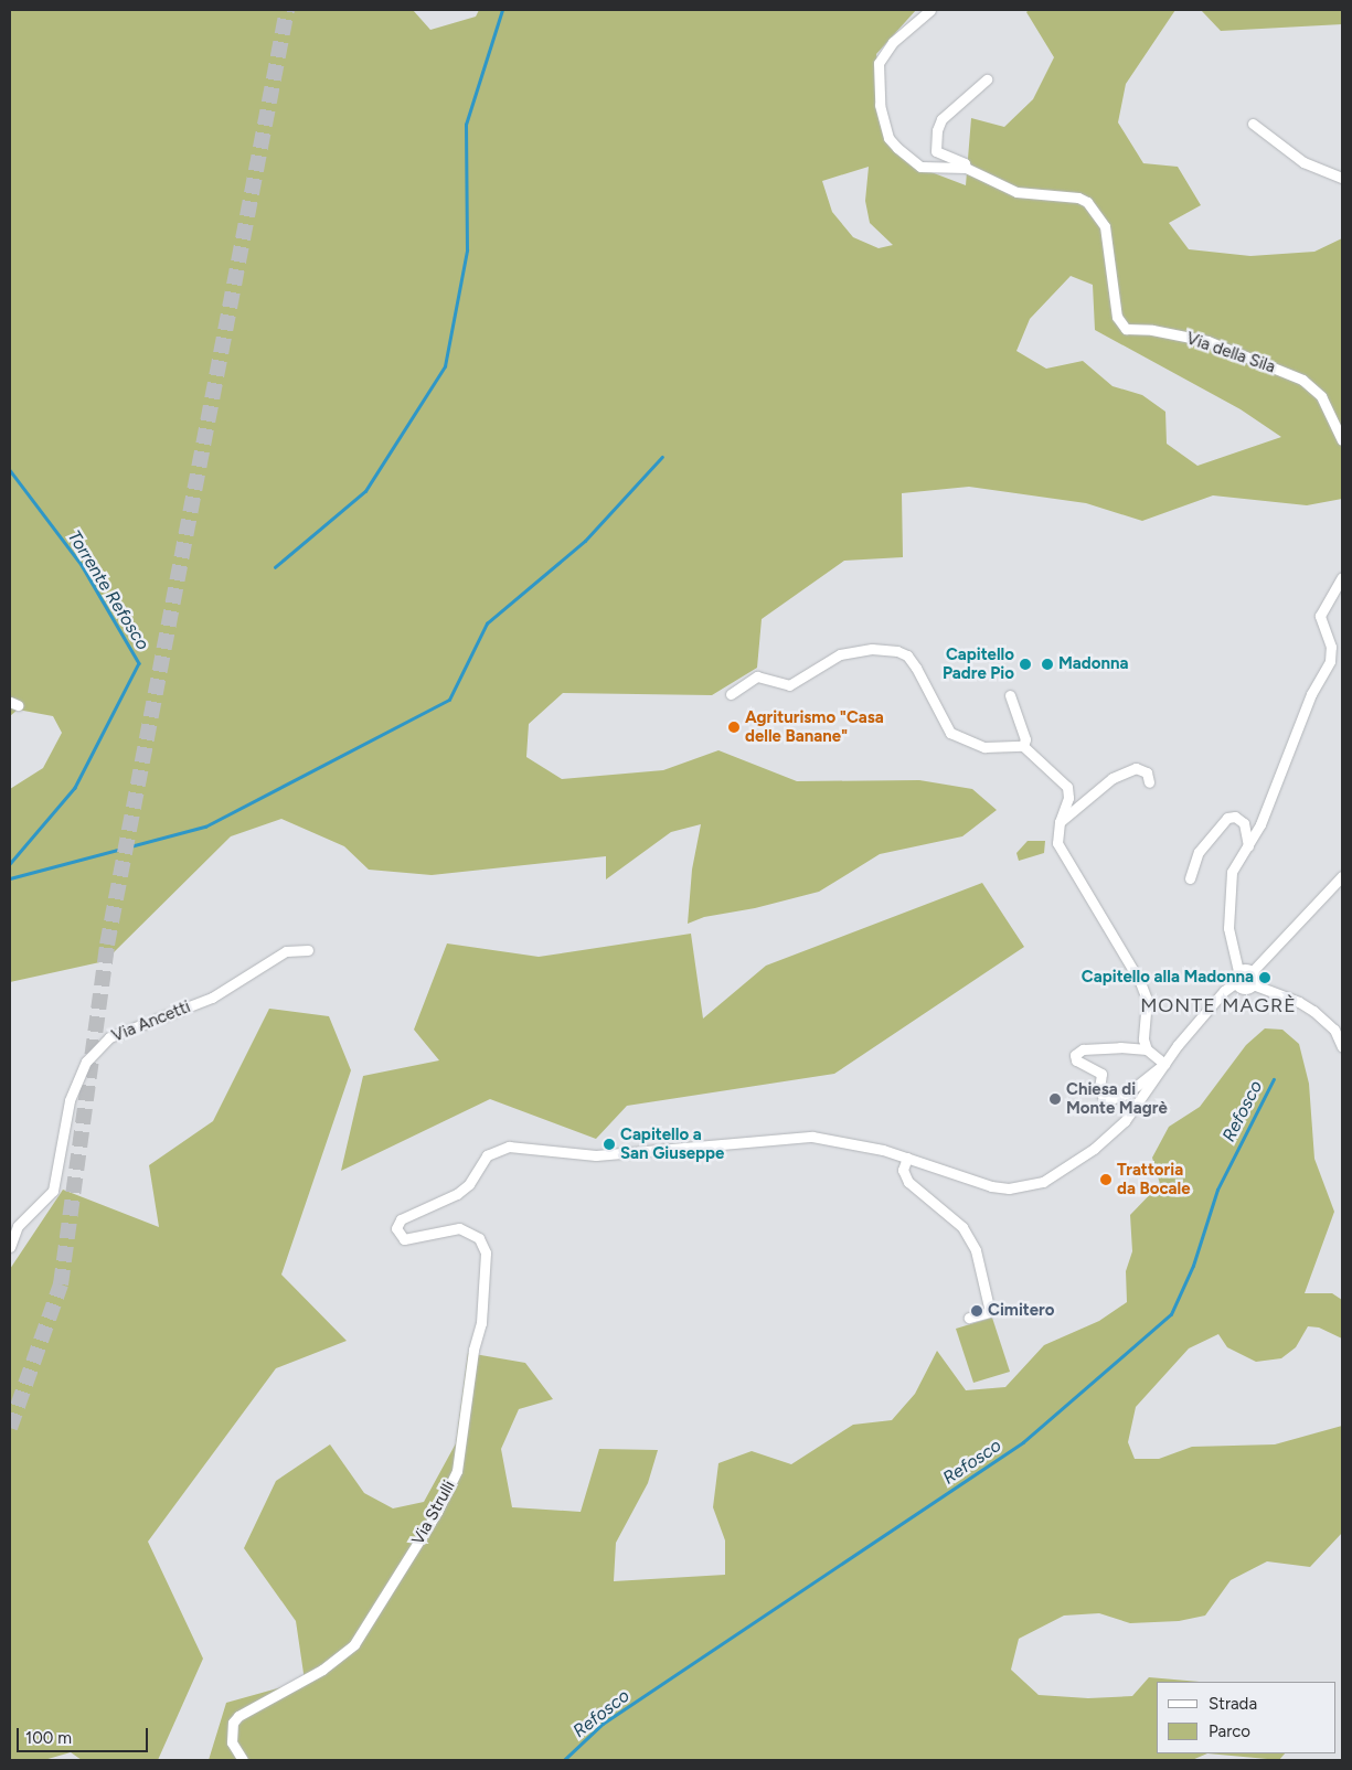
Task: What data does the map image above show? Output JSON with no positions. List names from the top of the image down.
{
  "streets": {
    "street": ["Via della Sila", "Via Ancetti", "Via Strulli"]
  },
  "districts": ["MONTE MAGRÈ"],
  "water": ["Torrente Refosco", "Refosco"],
  "places": [
    "Capitello Padre Pio",
    "Madonna",
    "Agriturismo \"Casa delle Banane\"",
    "Capitello alla Madonna",
    "Chiesa di Monte Magrè",
    "Capitello a San Giuseppe",
    "Trattoria da Bocale",
    "Cimitero"
  ],
  "legend": ["Strada", "Parco"],
  "scale_bar": "100 m"
}
